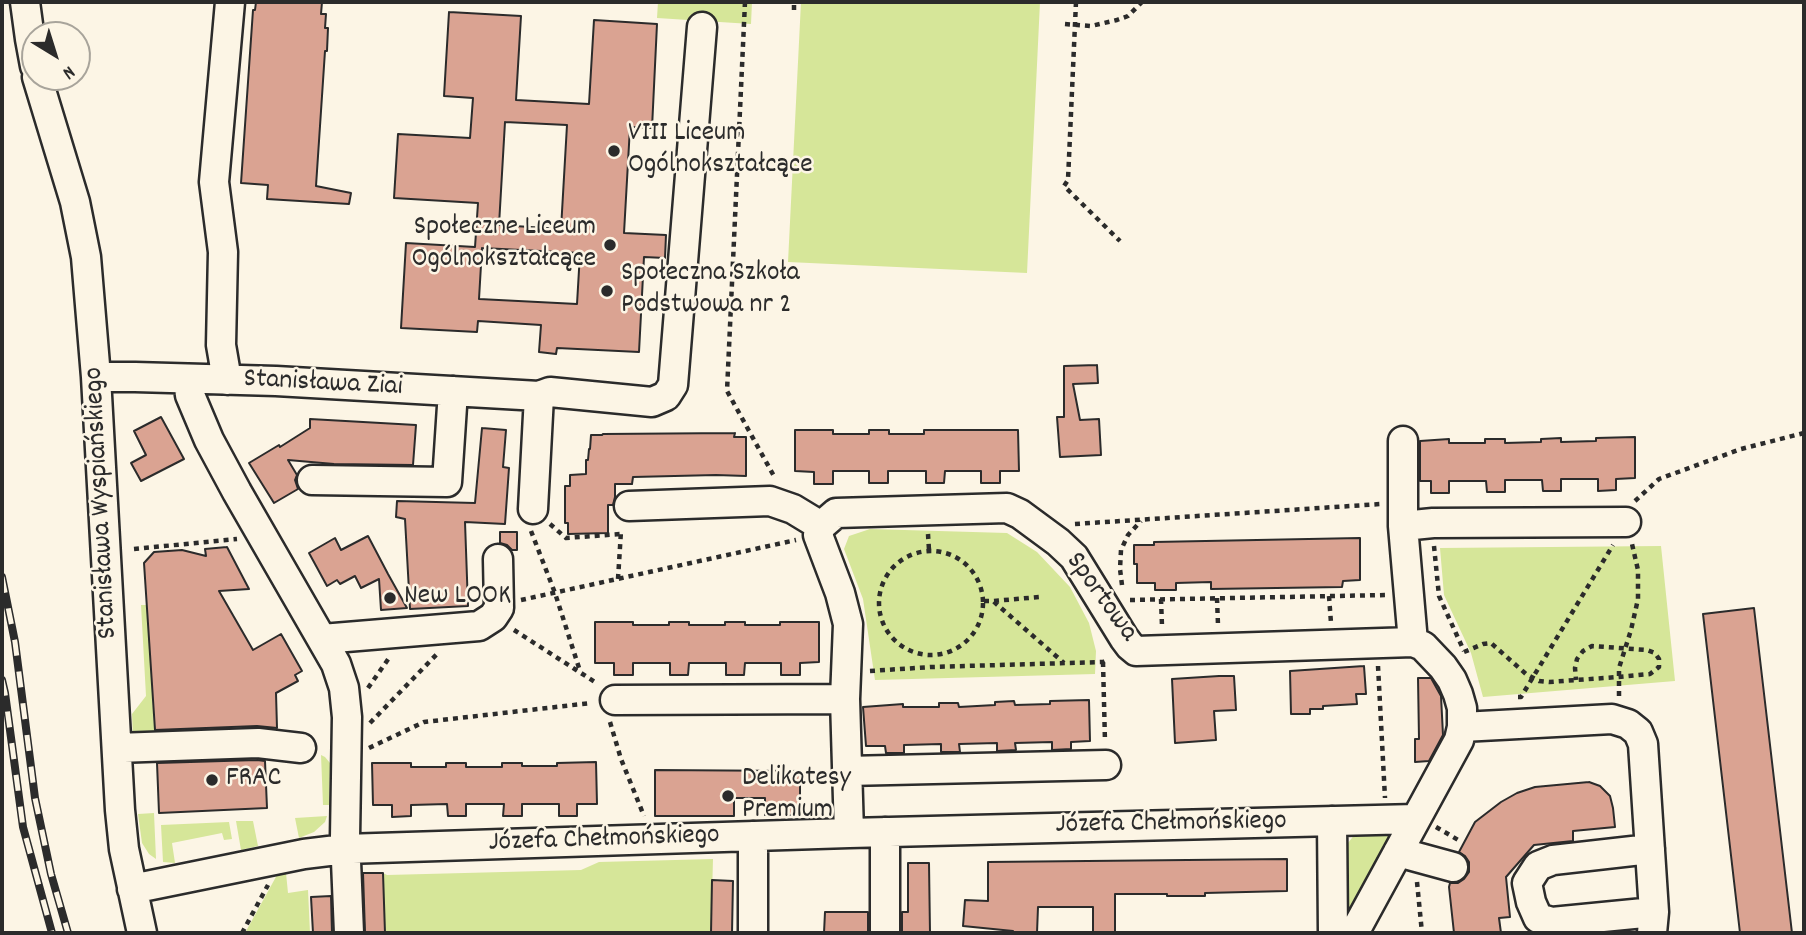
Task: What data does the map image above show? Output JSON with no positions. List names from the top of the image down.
{
  "streets": {
    "street": [
      "Stanisława Ziai",
      "Stanisława Wyspiańskiego",
      "Sportowa",
      "Józefa Chełmońskiego"
    ]
  },
  "crossings": [
    ["Stanisława Ziai", "Stanisława Wyspiańskiego"],
    ["Stanisława Wyspiańskiego", "Józefa Chełmońskiego"]
  ],
  "places": [
    "VIII Liceum Ogólnokształcące",
    "Społeczne Liceum Ogólnokształcące",
    "Społeczna Szkoła Podstwowa nr 2",
    "New LOOK",
    "FRAC",
    "Delikatesy Premium"
  ],
  "north": "bottom right"
}
